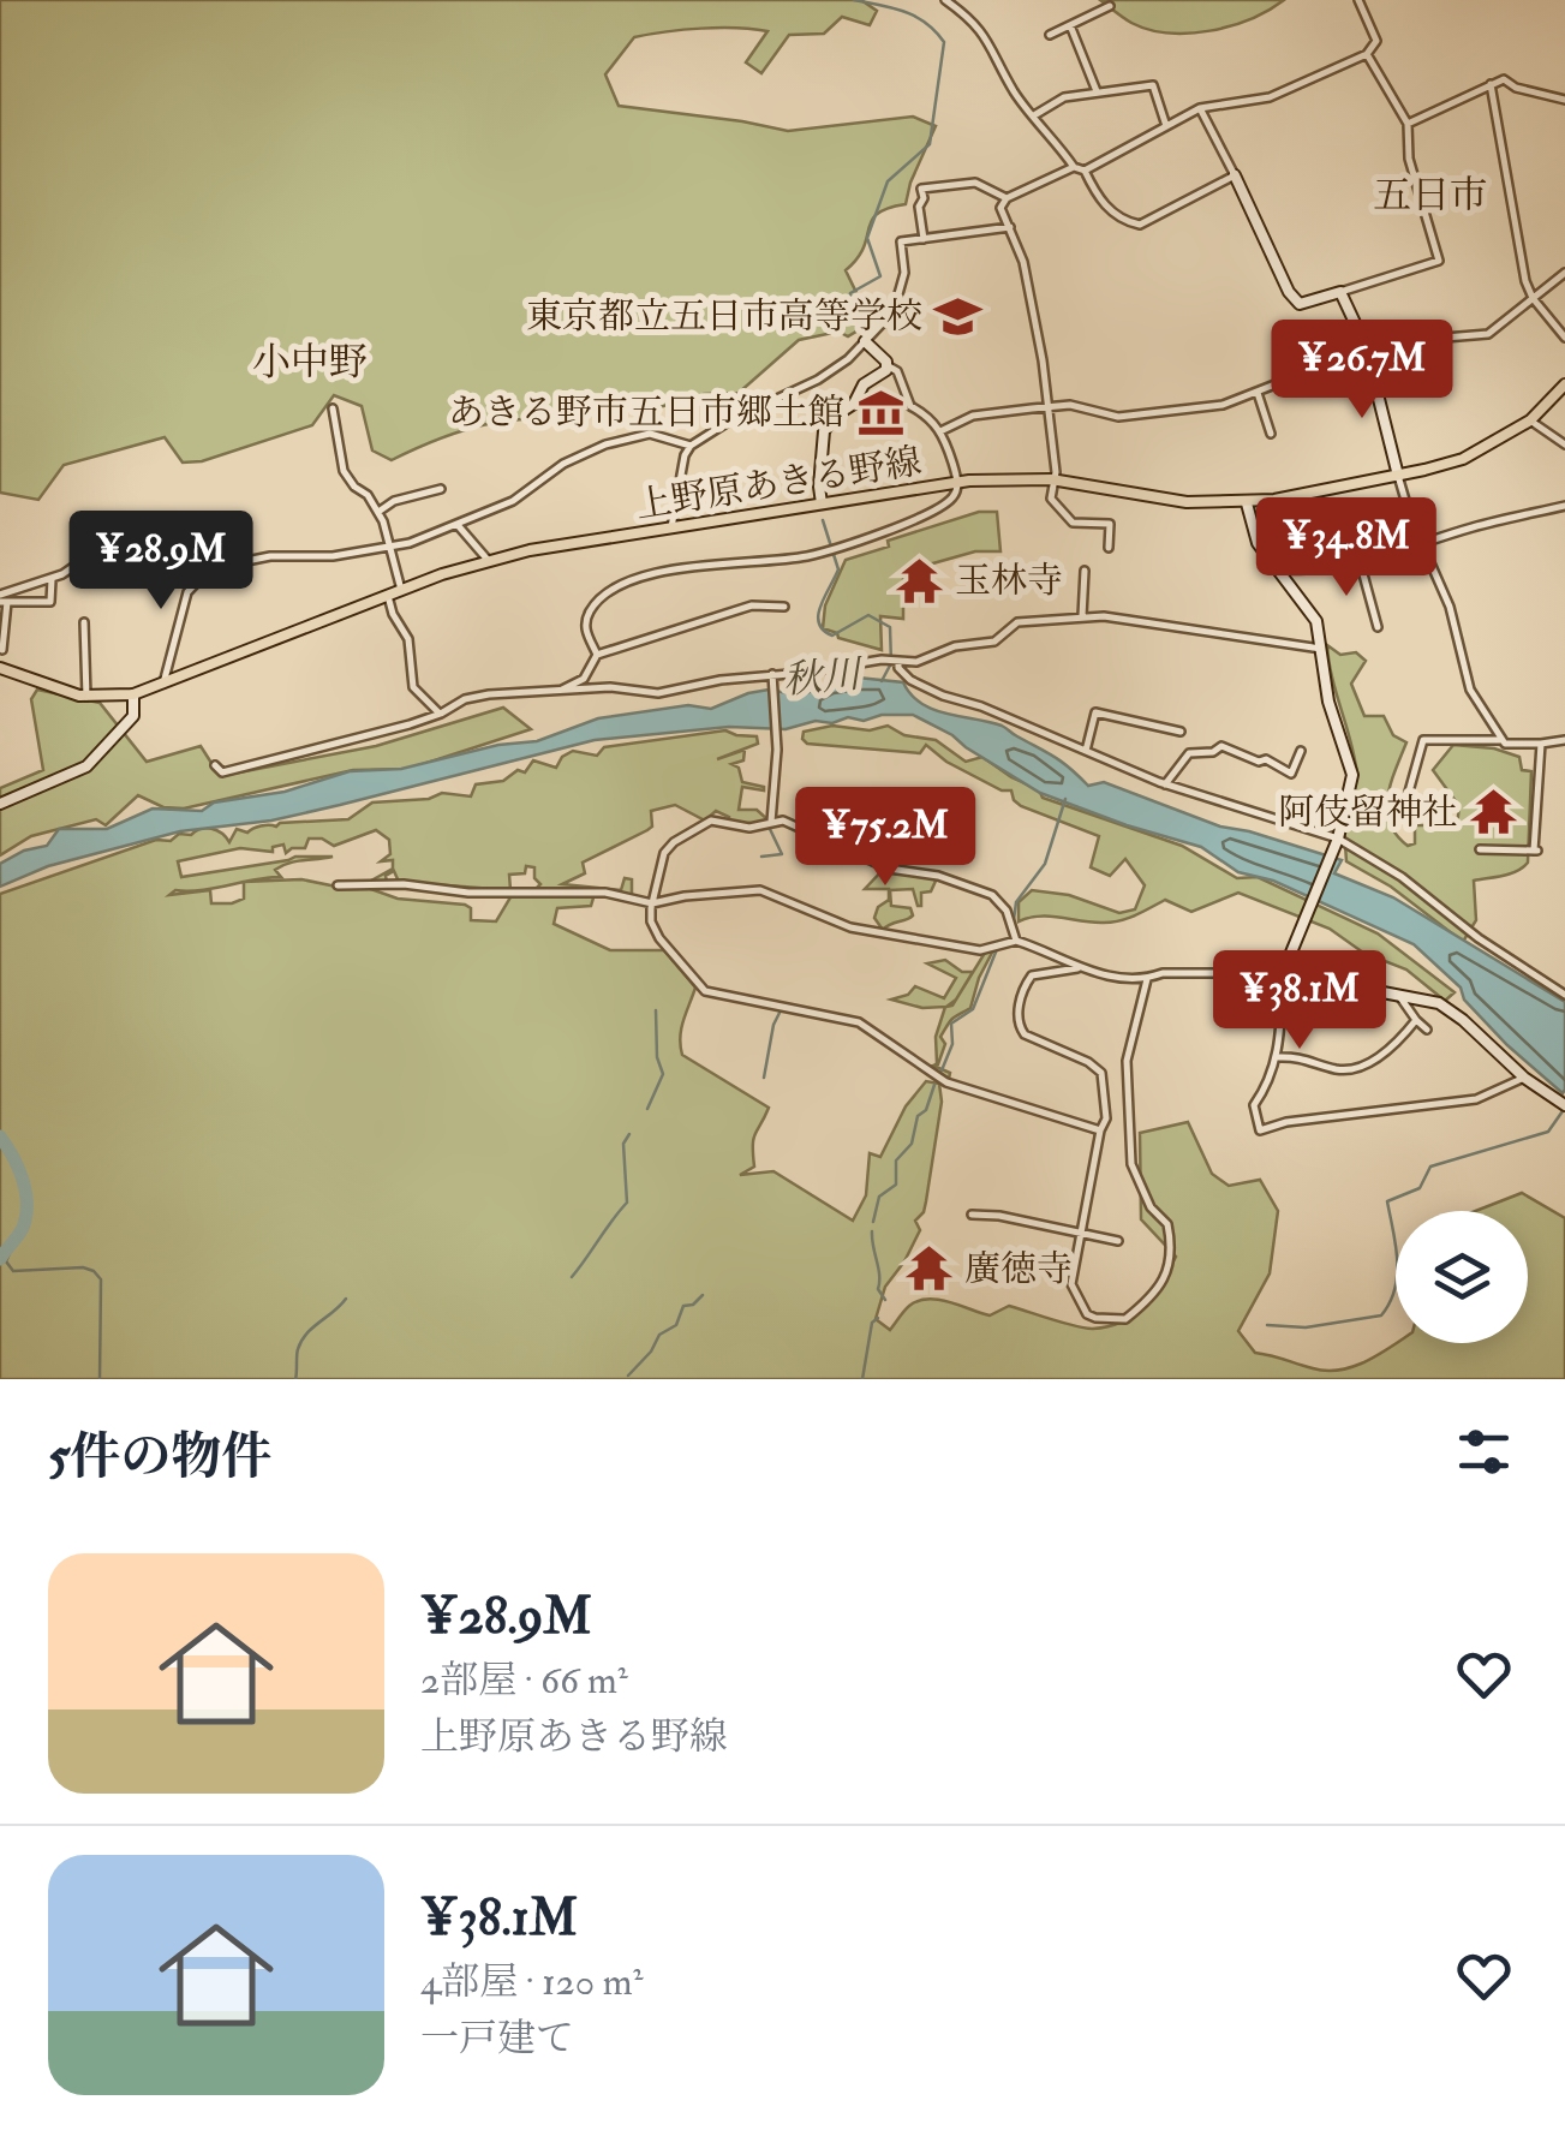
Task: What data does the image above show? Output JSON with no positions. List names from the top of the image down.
{
  "streets": {
    "main road": ["上野原あきる野線"]
  },
  "districts": ["五日市", "小中野"],
  "water": ["秋川"],
  "places": {
    "school or university": ["東京都立五日市高等学校"],
    "museum": ["あきる野市五日市郷土館"],
    "temple": ["玉林寺", "阿伎留神社", "廣徳寺"]
  },
  "page": {
    "price": [
      "¥26.7M",
      "¥34.8M",
      "¥28.9M",
      "¥75.2M",
      "¥38.1M"
    ],
    "heading": "5件の物件",
    "list": [
      {
        "name": "¥28.9M",
        "note": "2部屋 · 66 m² · 上野原あきる野線"
      },
      {
        "name": "¥38.1M",
        "note": "4部屋 · 120 m² · 一戸建て"
      }
    ]
  }
}
